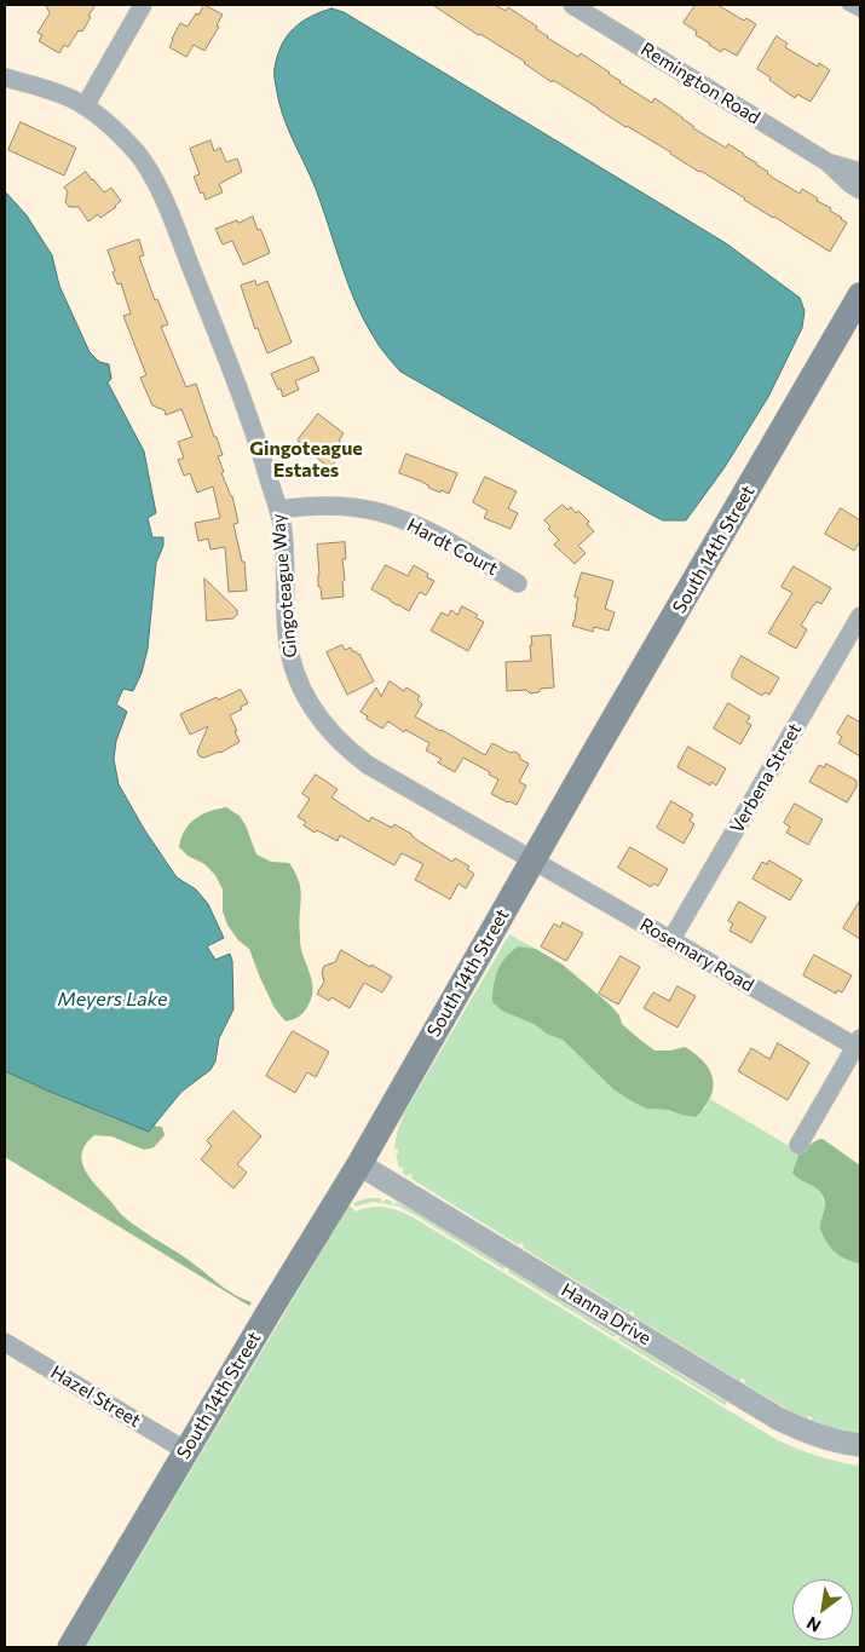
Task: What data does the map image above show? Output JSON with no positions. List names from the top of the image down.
{
  "streets": {
    "main road": ["South 14th Street"],
    "street": [
      "Remington Road",
      "Hardt Court",
      "Gingoteague Way",
      "Verbena Street",
      "Rosemary Road",
      "Hanna Drive",
      "Hazel Street"
    ]
  },
  "crossings": [
    ["Hardt Court", "Gingoteague Way"],
    ["South 14th Street", "Gingoteague Way"],
    ["South 14th Street", "Rosemary Road"],
    ["South 14th Street", "Hanna Drive"],
    ["South 14th Street", "Hazel Street"],
    ["Gingoteague Way", "Rosemary Road"],
    ["Verbena Street", "Rosemary Road"]
  ],
  "districts": ["Gingoteague Estates"],
  "water": ["Meyers Lake"],
  "north": "bottom left"
}
